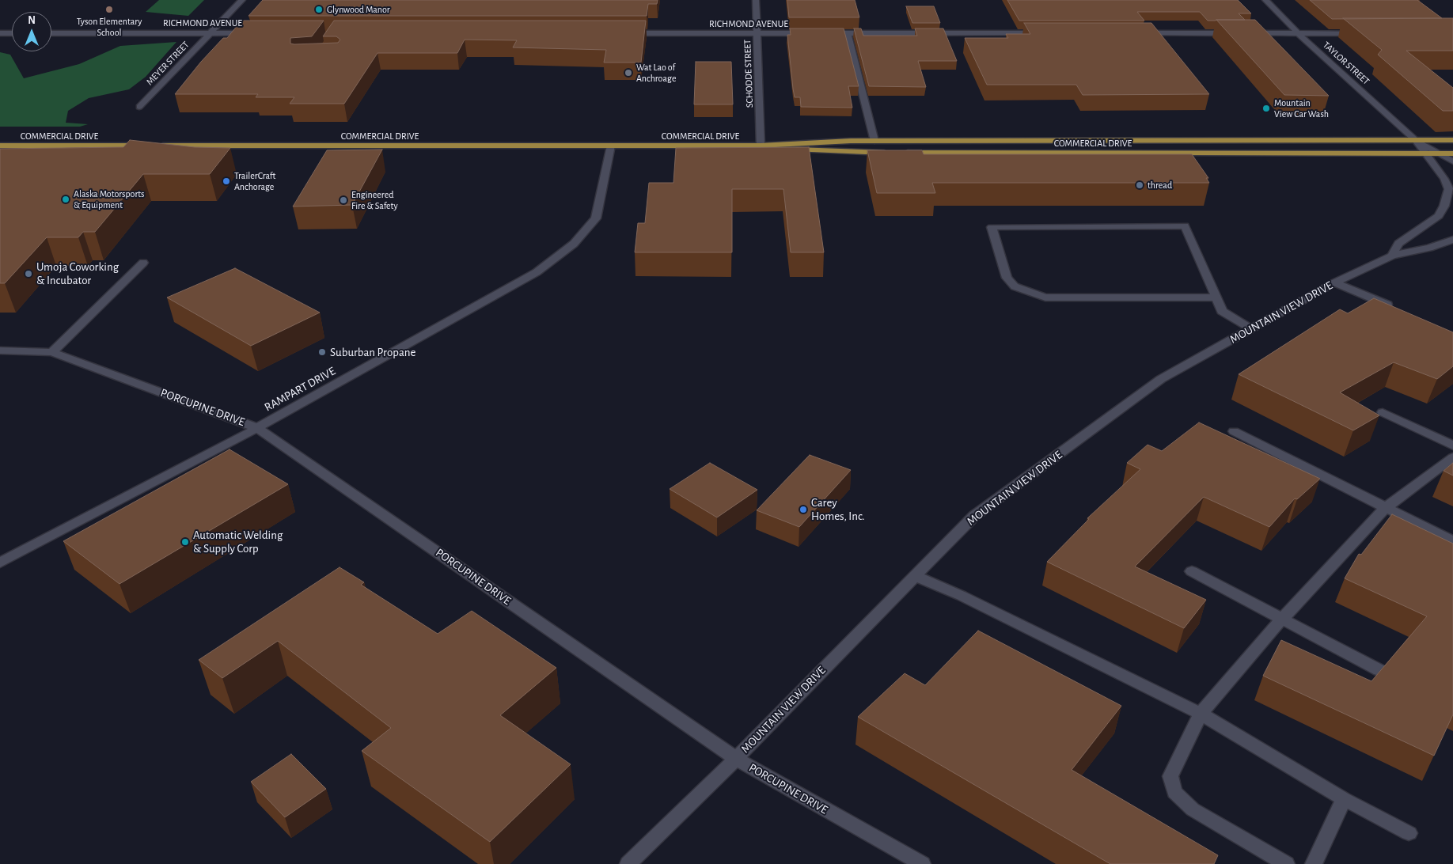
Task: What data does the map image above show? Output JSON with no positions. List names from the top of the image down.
{
  "streets": {
    "main road": ["COMMERCIAL DRIVE"],
    "street": [
      "RICHMOND AVENUE",
      "MEYER STREET",
      "TAYLOR STREET",
      "SCHODDE STREET",
      "MOUNTAIN VIEW DRIVE",
      "RAMPART DRIVE",
      "PORCUPINE DRIVE"
    ]
  },
  "crossings": [
    ["RICHMOND AVENUE", "MEYER STREET"],
    ["RICHMOND AVENUE", "SCHODDE STREET"],
    ["TAYLOR STREET", "COMMERCIAL DRIVE"],
    ["SCHODDE STREET", "COMMERCIAL DRIVE"],
    ["COMMERCIAL DRIVE", "RAMPART DRIVE"],
    ["MOUNTAIN VIEW DRIVE", "PORCUPINE DRIVE"],
    ["RAMPART DRIVE", "PORCUPINE DRIVE"]
  ],
  "places": [
    "Tyson Elementary School",
    "Glynwood Manor",
    "Wat Lao of Anchroage",
    "Mountain View Car Wash",
    "TrailerCraft Anchorage",
    "thread",
    "Alaska Motorsports & Equipment",
    "Engineered Fire & Safety",
    "Umoja Coworking & Incubator",
    "Suburban Propane",
    "Carey Homes, Inc.",
    "Automatic Welding & Supply Corp"
  ],
  "north": "top"
}
